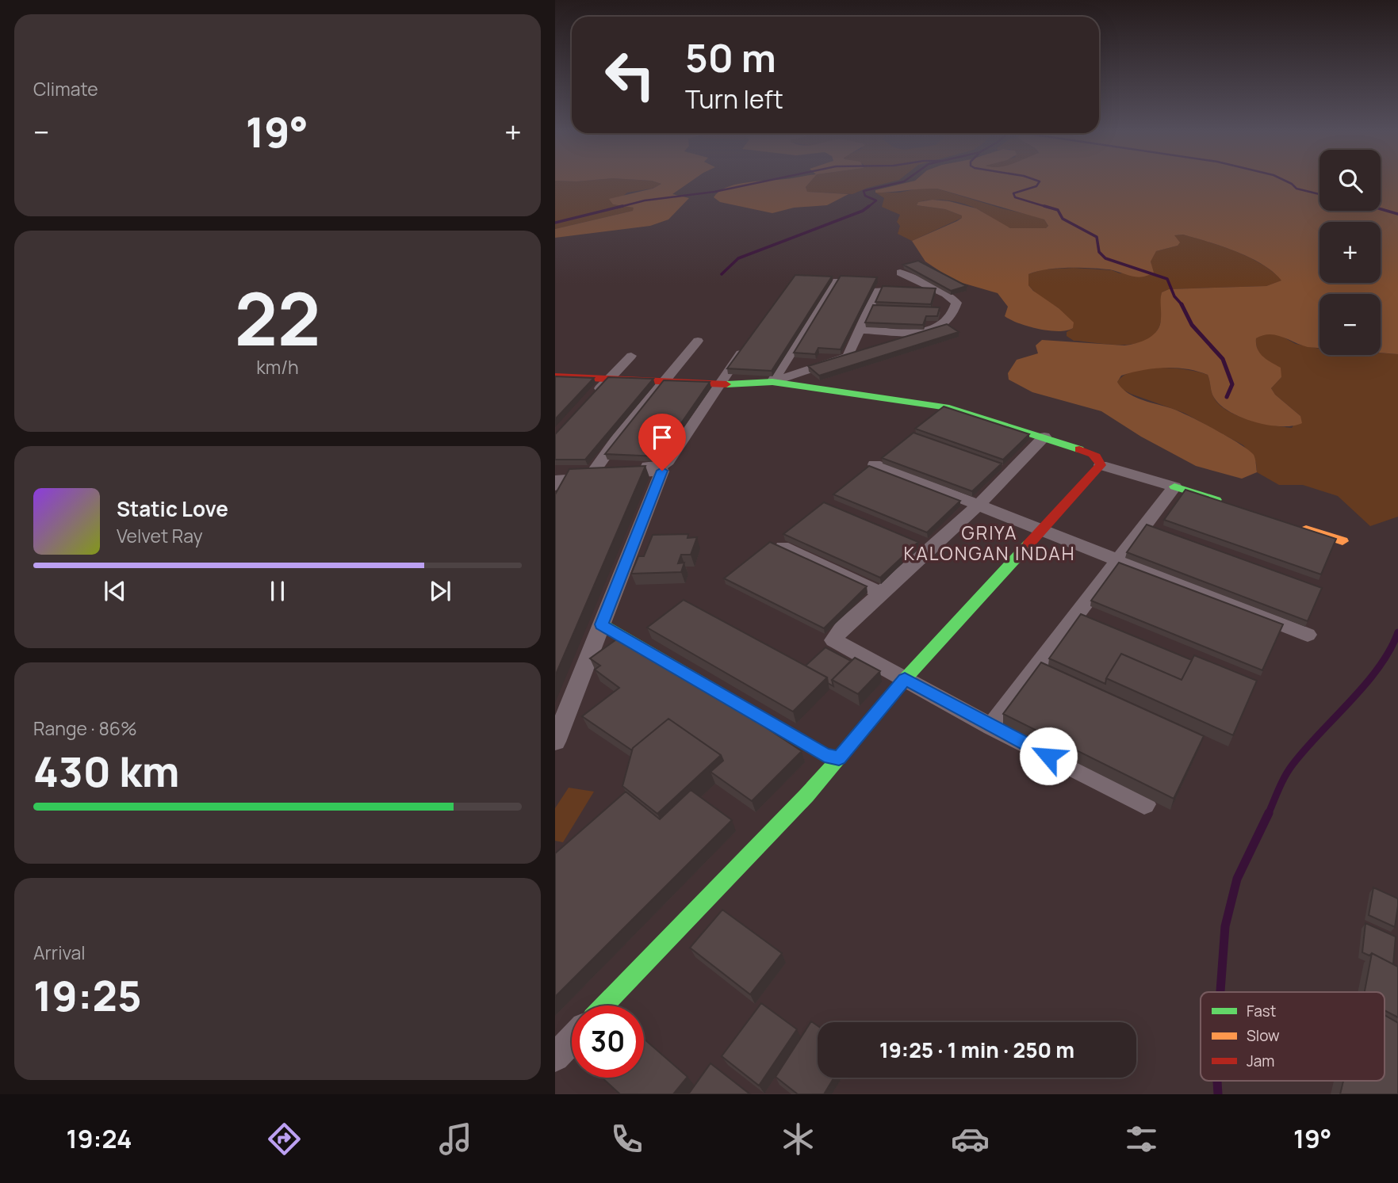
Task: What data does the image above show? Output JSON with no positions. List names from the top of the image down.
{
  "districts": ["GRIYA KALONGAN INDAH"],
  "legend": ["Fast", "Slow", "Jam"],
  "page": {
    "tile": [
      "Climate",
      ["22", "km/h"],
      ["Range · 86%", "430 km"],
      ["Arrival", "19:25"]
    ],
    "turn": ["50 m", "Turn left"],
    "heat": ["−", "19°", "+"],
    "map_buttons": ["+", "−"],
    "song": ["Static Love", "Velvet Ray"],
    "limit": "30",
    "trip": "19:25 · 1 min · 250 m",
    "tabs": ["19:24", "19°"]
  }
}
